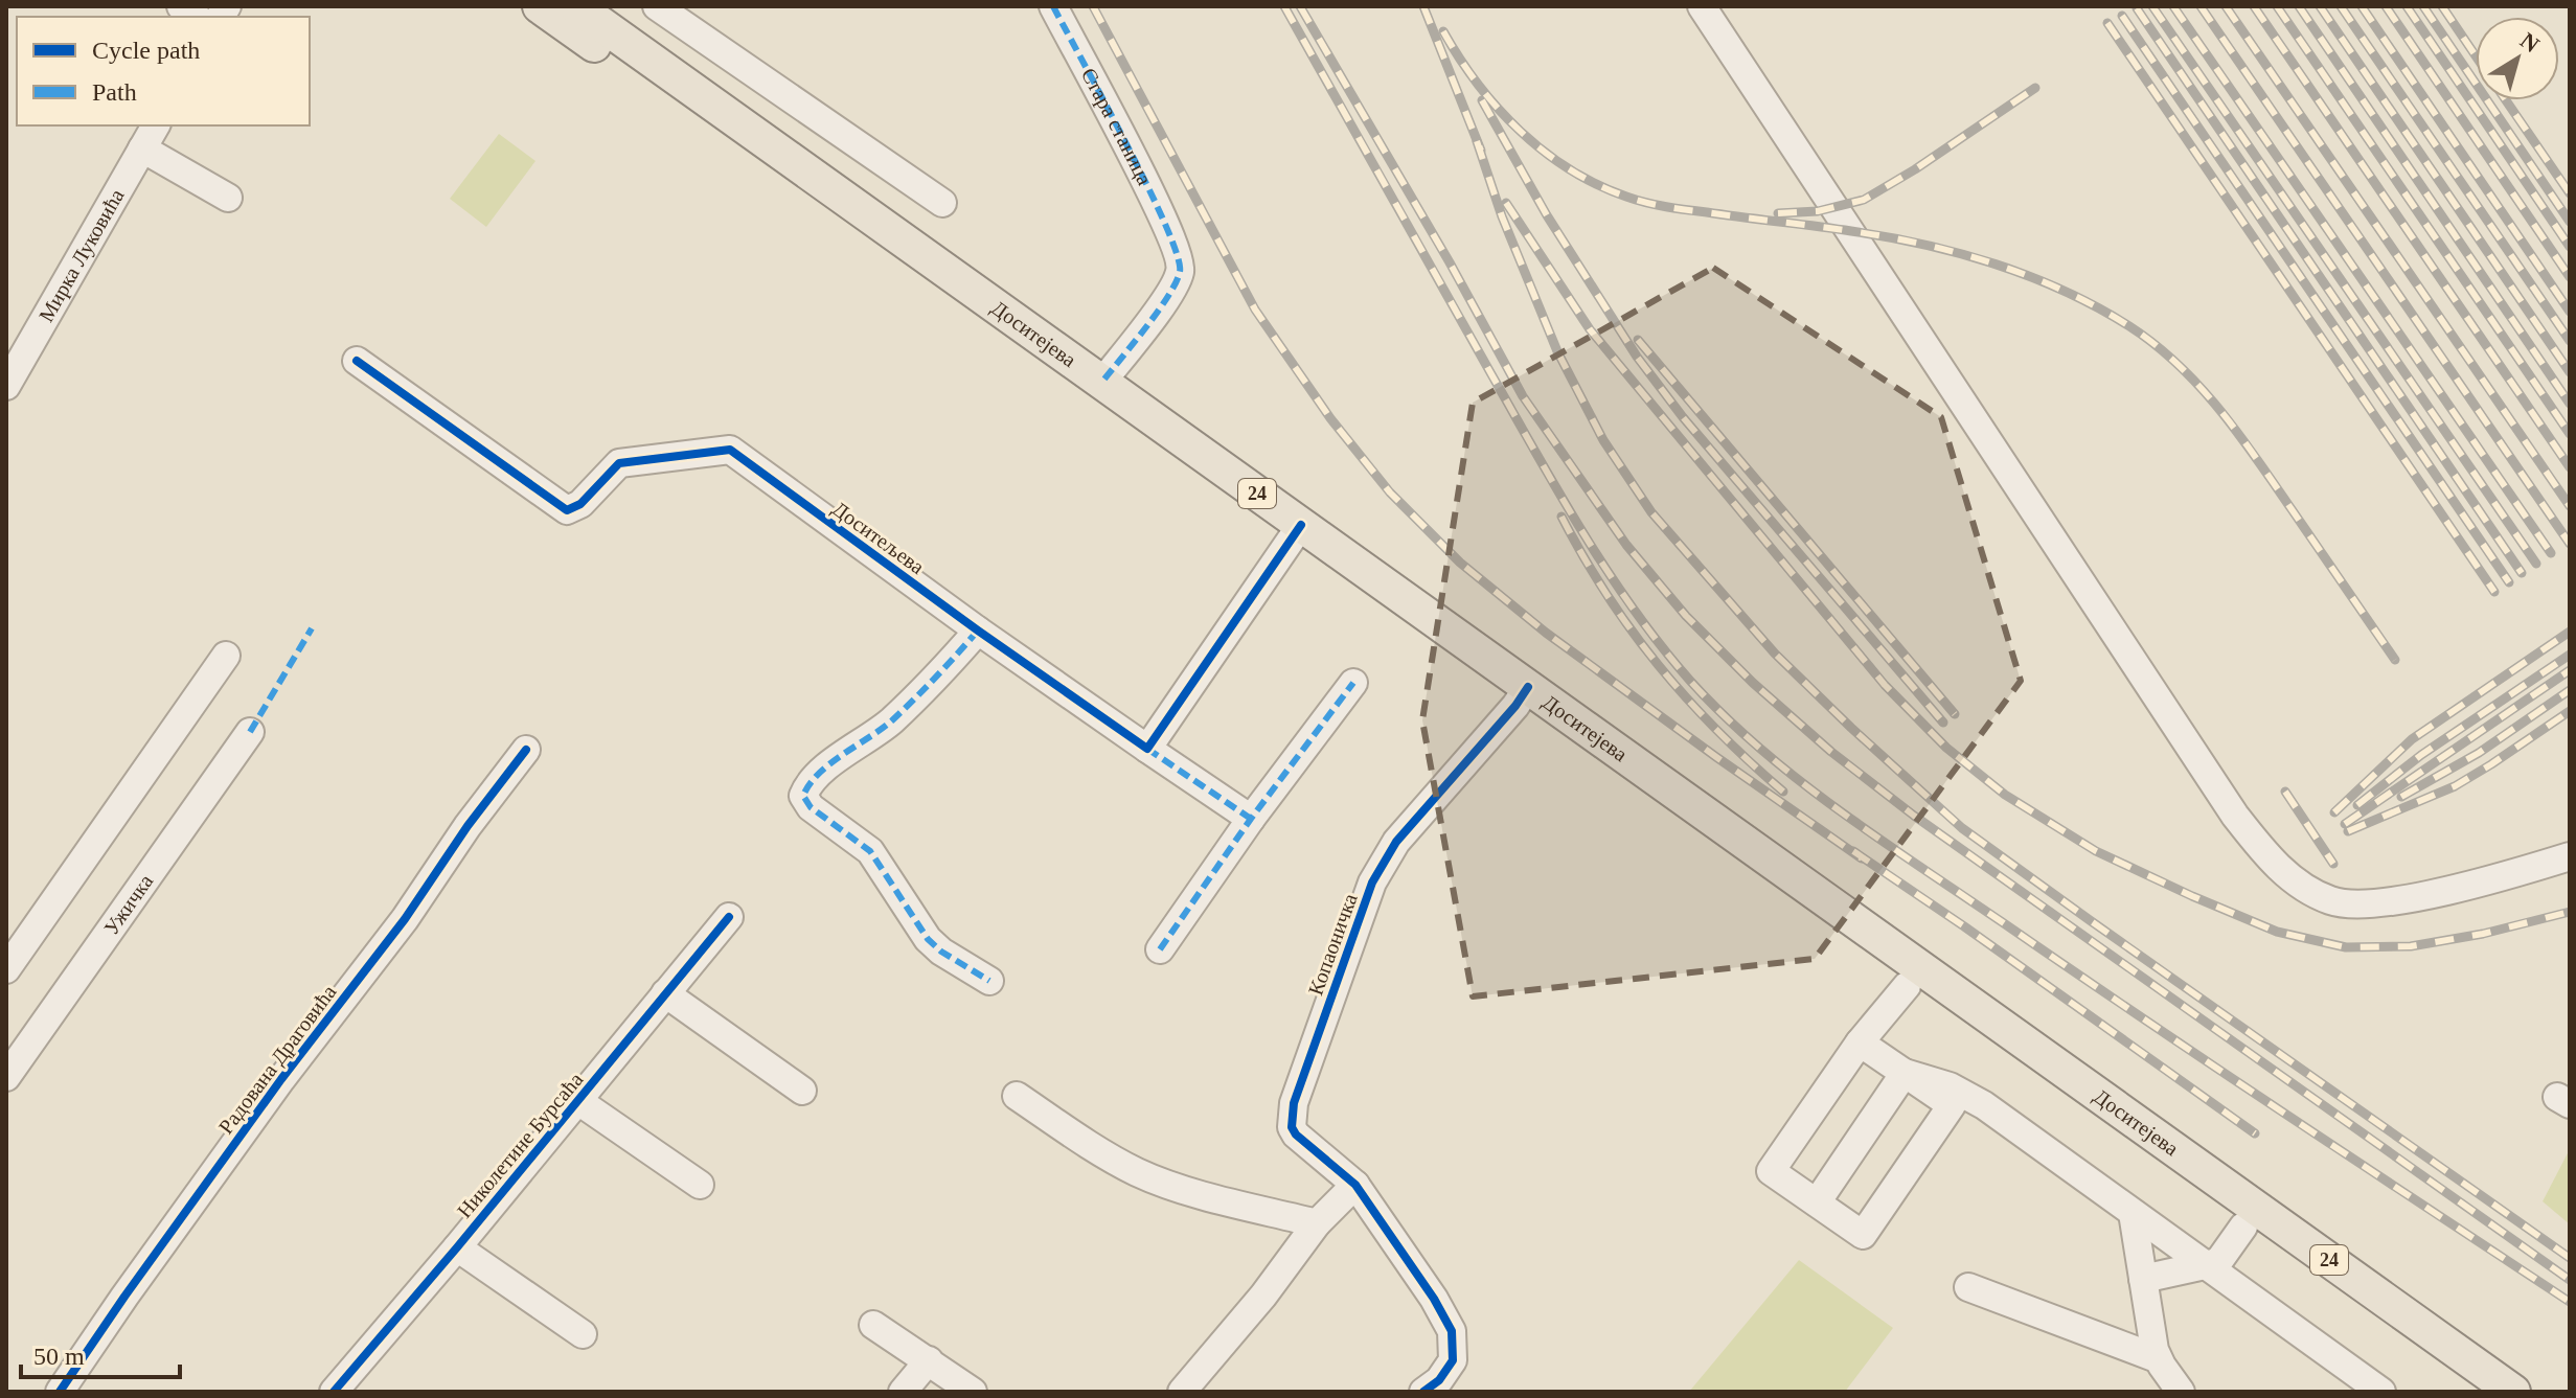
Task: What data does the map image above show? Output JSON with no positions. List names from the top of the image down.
{
  "streets": {
    "main road": ["Доситејева", "24"],
    "street": [
      "Стара станица",
      "Мирка Луковића",
      "Доситељева",
      "Ужичка",
      "Копаоничка",
      "Радована Драговића",
      "Николетине Бурсаћа"
    ]
  },
  "crossings": [
    ["Стара станица", "Доситејева"],
    ["Доситејева", "Копаоничка"]
  ],
  "legend": ["Cycle path", "Path"],
  "scale_bar": "50 m",
  "north": "top right"
}
